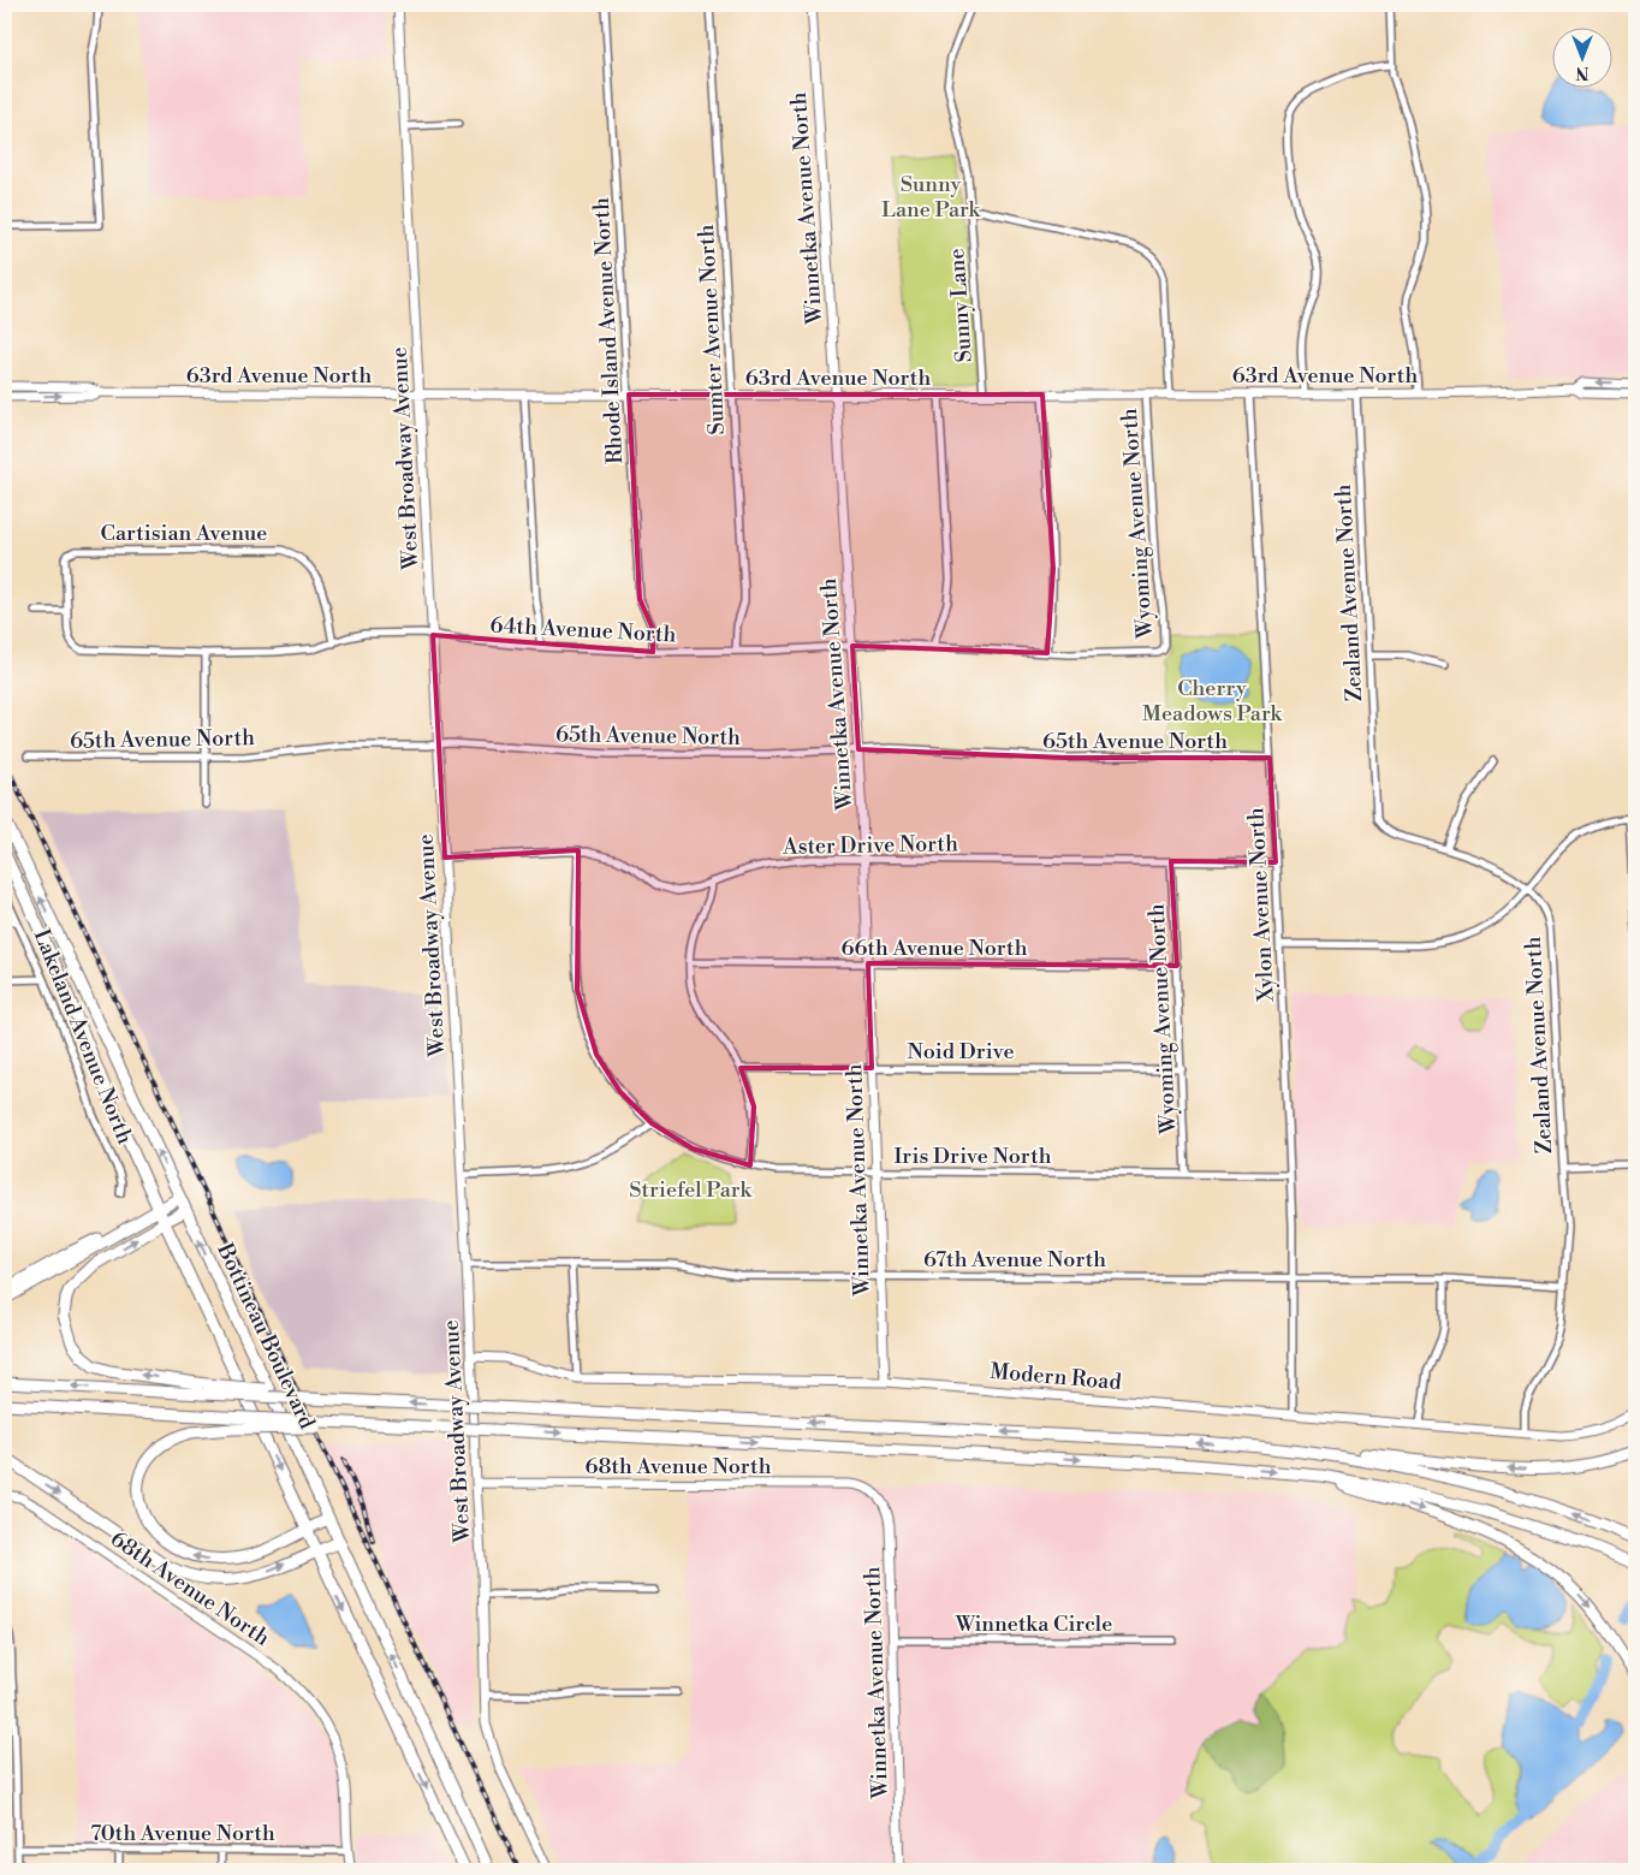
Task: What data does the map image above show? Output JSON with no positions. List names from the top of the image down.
{
  "streets": {
    "highway": ["Bottineau Boulevard"],
    "street": [
      "Winnetka Avenue North",
      "Sunny Lane",
      "Sumter Avenue North",
      "Rhode Island Avenue North",
      "63rd Avenue North",
      "West Broadway Avenue",
      "Wyoming Avenue North",
      "Cartisian Avenue",
      "Zealand Avenue North",
      "64th Avenue North",
      "65th Avenue North",
      "Aster Drive North",
      "Xylon Avenue North",
      "66th Avenue North",
      "Lakeland Avenue North",
      "Noid Drive",
      "Iris Drive North",
      "67th Avenue North",
      "Modern Road",
      "68th Avenue North",
      "Winnetka Circle",
      "70th Avenue North"
    ]
  },
  "crossings": [
    ["Winnetka Avenue North", "63rd Avenue North"],
    ["Winnetka Avenue North", "64th Avenue North"],
    ["Winnetka Avenue North", "65th Avenue North"],
    ["Winnetka Avenue North", "Aster Drive North"],
    ["Winnetka Avenue North", "66th Avenue North"],
    ["Winnetka Avenue North", "Noid Drive"],
    ["Winnetka Avenue North", "Iris Drive North"],
    ["Winnetka Avenue North", "67th Avenue North"],
    ["Winnetka Avenue North", "Modern Road"],
    ["Winnetka Avenue North", "68th Avenue North"],
    ["Winnetka Avenue North", "Winnetka Circle"],
    ["Sunny Lane", "63rd Avenue North"],
    ["Sumter Avenue North", "63rd Avenue North"],
    ["Sumter Avenue North", "64th Avenue North"],
    ["Rhode Island Avenue North", "63rd Avenue North"],
    ["Rhode Island Avenue North", "64th Avenue North"],
    ["63rd Avenue North", "West Broadway Avenue"],
    ["63rd Avenue North", "Wyoming Avenue North"],
    ["63rd Avenue North", "Zealand Avenue North"],
    ["63rd Avenue North", "Xylon Avenue North"],
    ["West Broadway Avenue", "64th Avenue North"],
    ["West Broadway Avenue", "65th Avenue North"],
    ["West Broadway Avenue", "Aster Drive North"],
    ["West Broadway Avenue", "67th Avenue North"],
    ["West Broadway Avenue", "Modern Road"],
    ["West Broadway Avenue", "68th Avenue North"],
    ["Wyoming Avenue North", "64th Avenue North"],
    ["Wyoming Avenue North", "Aster Drive North"],
    ["Wyoming Avenue North", "66th Avenue North"],
    ["Wyoming Avenue North", "Noid Drive"],
    ["Wyoming Avenue North", "Iris Drive North"],
    ["Cartisian Avenue", "64th Avenue North"],
    ["Zealand Avenue North", "67th Avenue North"],
    ["Zealand Avenue North", "Modern Road"],
    ["65th Avenue North", "Xylon Avenue North"],
    ["Aster Drive North", "Xylon Avenue North"],
    ["Aster Drive North", "Iris Drive North"],
    ["Xylon Avenue North", "Iris Drive North"],
    ["Xylon Avenue North", "67th Avenue North"],
    ["Xylon Avenue North", "Modern Road"],
    ["68th Avenue North", "70th Avenue North"]
  ],
  "parks": ["Sunny Lane Park", "Cherry Meadows Park", "Striefel Park"],
  "north": "bottom"
}
